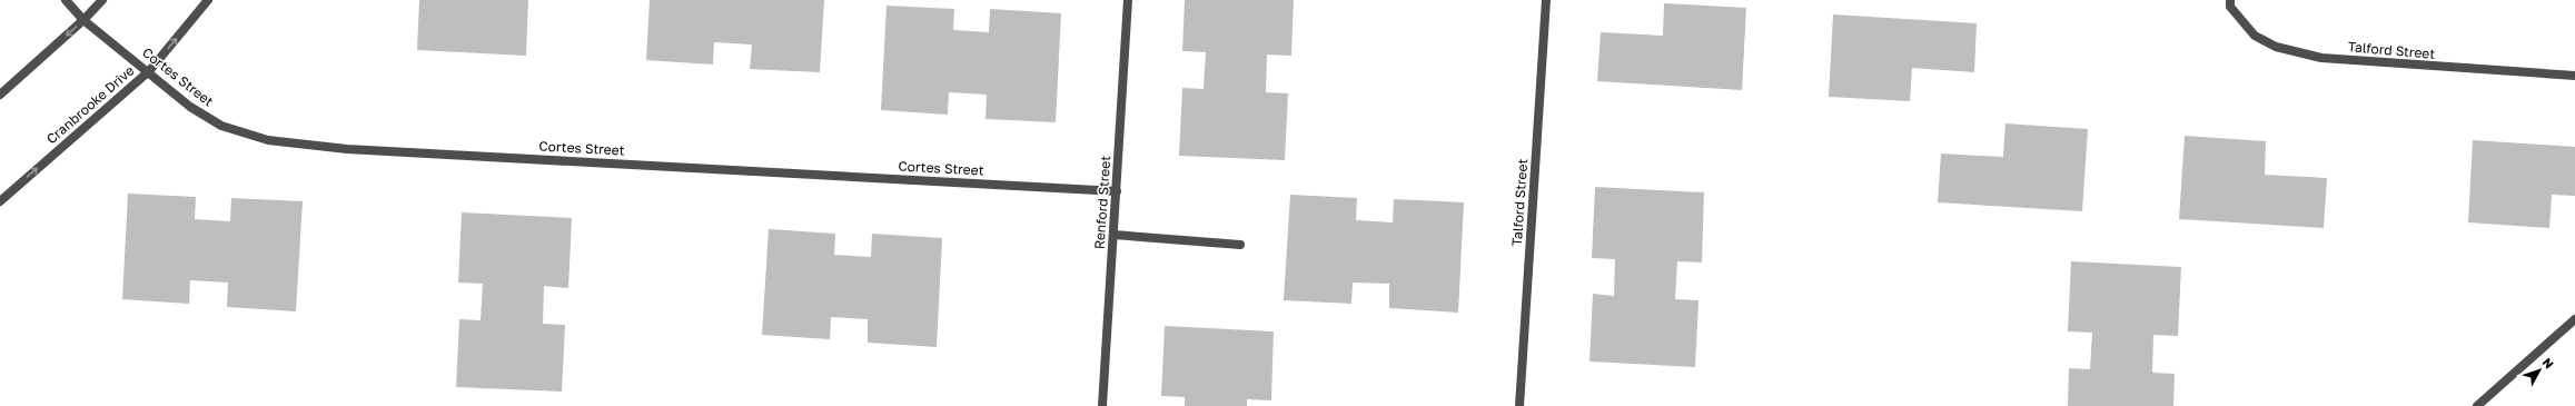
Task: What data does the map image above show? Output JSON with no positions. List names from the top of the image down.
{
  "streets": {
    "street": [
      "Talford Street",
      "Cortes Street",
      "Cranbrooke Drive",
      "Renford Street"
    ]
  },
  "crossings": [
    ["Cortes Street", "Cranbrooke Drive"],
    ["Cortes Street", "Renford Street"]
  ],
  "one_way": ["Cranbrooke Drive"],
  "north": "top right"
}
